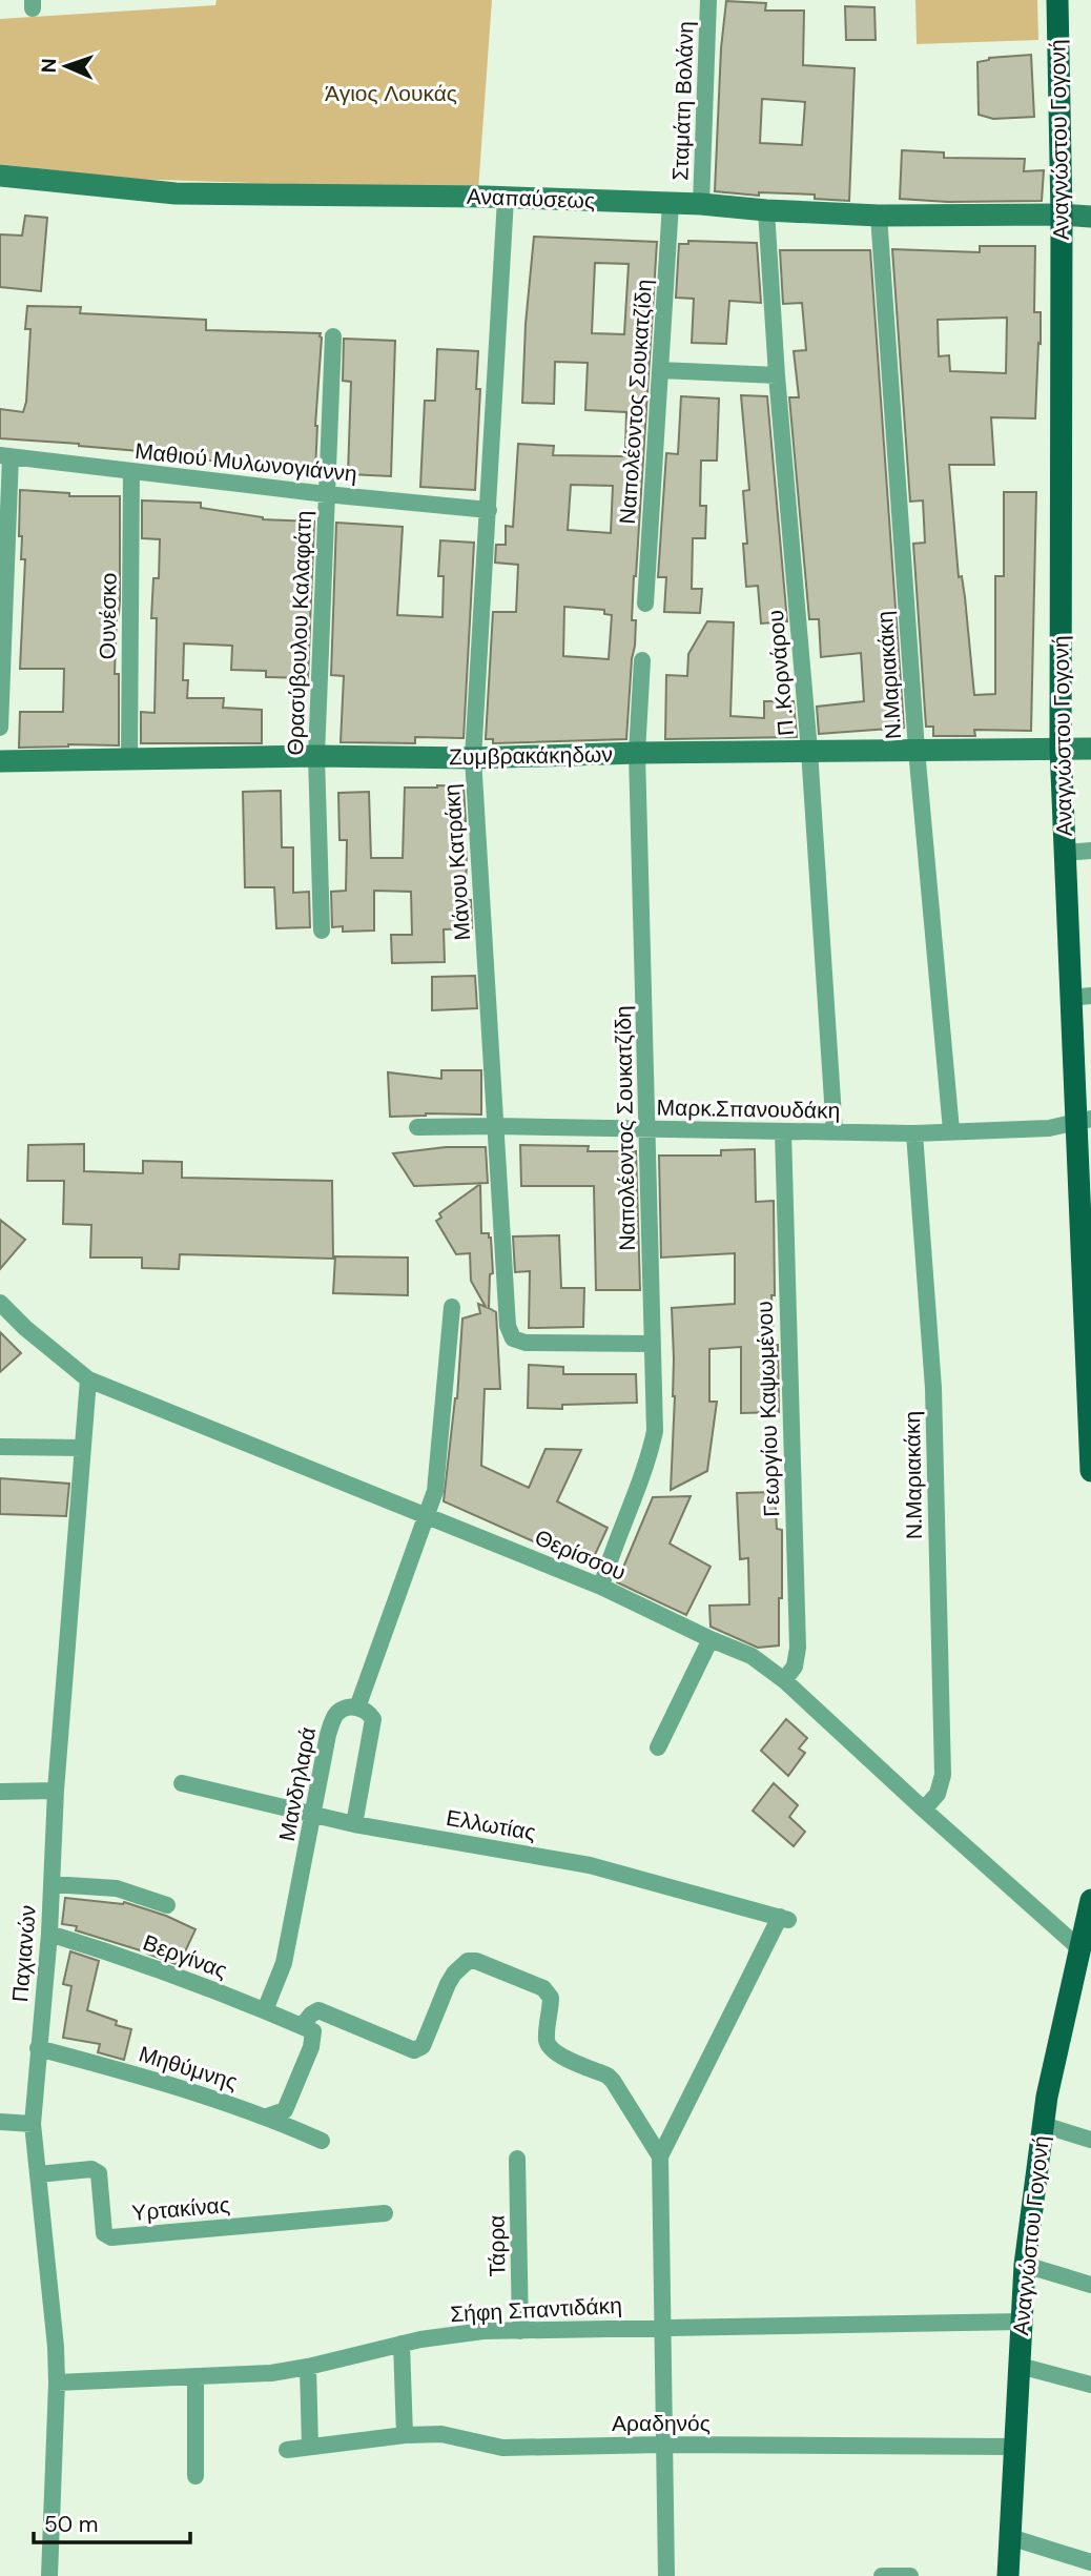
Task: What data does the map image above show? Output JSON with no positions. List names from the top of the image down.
{
  "streets": {
    "main road": ["Αναγνώστου Γογονή", "Αναπαύσεως", "Ζυμβρακάκηδων"],
    "street": [
      "Σταμάτη Βολάνη",
      "Ναπολέοντος Σουκατζίδη",
      "Μαθιού Μυλωνογιάννη",
      "Ουνέσκο",
      "Θρασύβουλου Καλαφάτη",
      "Π .Κορνάρου",
      "Ν.Μαριακάκη",
      "Μάνου Κατράκη",
      "Μαρκ.Σπανουδάκη",
      "Γεωργίου Καψωμένου",
      "Θερίσσου",
      "Μανδηλαρά",
      "Ελλωτίας",
      "Παχιανών",
      "Βεργίνας",
      "Μηθύμνης",
      "Υρτακίνας",
      "Τάρρα",
      "Σήφη Σπαντιδάκη",
      "Αραδηνός"
    ]
  },
  "crossings": [
    ["Σταμάτη Βολάνη", "Αναπαύσεως"],
    ["Αναγνώστου Γογονή", "Αναπαύσεως"],
    ["Αναγνώστου Γογονή", "Ζυμβρακάκηδων"],
    ["Αναγνώστου Γογονή", "Μαρκ.Σπανουδάκη"],
    ["Αναγνώστου Γογονή", "Θερίσσου"],
    ["Αναγνώστου Γογονή", "Σήφη Σπαντιδάκη"],
    ["Αναγνώστου Γογονή", "Αραδηνός"],
    ["Αναπαύσεως", "Ναπολέοντος Σουκατζίδη"],
    ["Αναπαύσεως", "Π .Κορνάρου"],
    ["Αναπαύσεως", "Ν.Μαριακάκη"],
    ["Αναπαύσεως", "Μάνου Κατράκη"],
    ["Ναπολέοντος Σουκατζίδη", "Ζυμβρακάκηδων"],
    ["Ναπολέοντος Σουκατζίδη", "Μάνου Κατράκη"],
    ["Ναπολέοντος Σουκατζίδη", "Μαρκ.Σπανουδάκη"],
    ["Ναπολέοντος Σουκατζίδη", "Θερίσσου"],
    ["Μαθιού Μυλωνογιάννη", "Ουνέσκο"],
    ["Μαθιού Μυλωνογιάννη", "Θρασύβουλου Καλαφάτη"],
    ["Μαθιού Μυλωνογιάννη", "Μάνου Κατράκη"],
    ["Ουνέσκο", "Ζυμβρακάκηδων"],
    ["Θρασύβουλου Καλαφάτη", "Ζυμβρακάκηδων"],
    ["Π .Κορνάρου", "Ζυμβρακάκηδων"],
    ["Π .Κορνάρου", "Μαρκ.Σπανουδάκη"],
    ["Ν.Μαριακάκη", "Ζυμβρακάκηδων"],
    ["Ν.Μαριακάκη", "Μαρκ.Σπανουδάκη"],
    ["Ν.Μαριακάκη", "Θερίσσου"],
    ["Ζυμβρακάκηδων", "Μάνου Κατράκη"],
    ["Μάνου Κατράκη", "Μαρκ.Σπανουδάκη"],
    ["Μαρκ.Σπανουδάκη", "Γεωργίου Καψωμένου"],
    ["Γεωργίου Καψωμένου", "Θερίσσου"],
    ["Θερίσσου", "Παχιανών"],
    ["Μανδηλαρά", "Ελλωτίας"],
    ["Μανδηλαρά", "Βεργίνας"],
    ["Παχιανών", "Βεργίνας"],
    ["Παχιανών", "Μηθύμνης"],
    ["Παχιανών", "Υρτακίνας"],
    ["Παχιανών", "Σήφη Σπαντιδάκη"],
    ["Τάρρα", "Σήφη Σπαντιδάκη"]
  ],
  "parks": ["Άγιος Λουκάς"],
  "scale_bar": "50 m",
  "north": "left"
}
